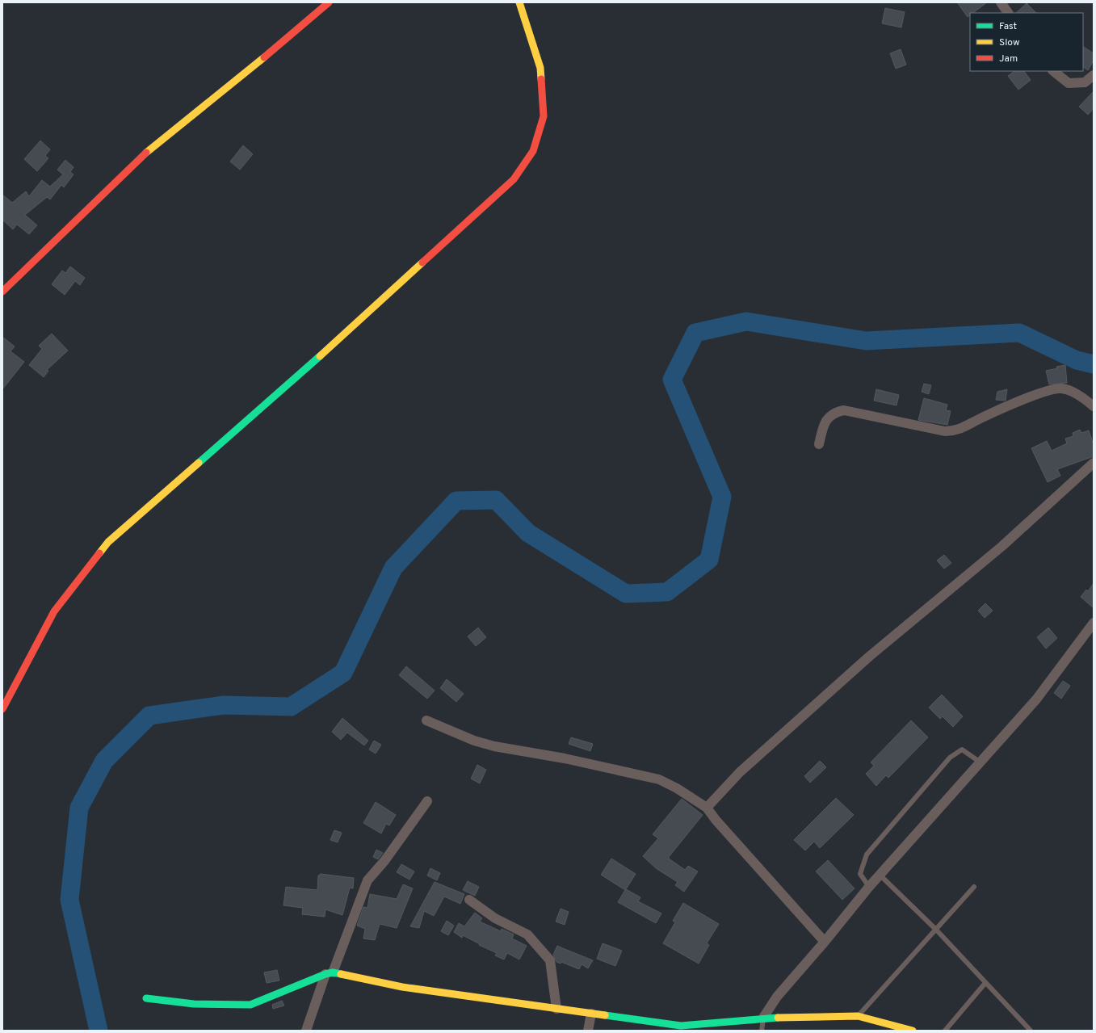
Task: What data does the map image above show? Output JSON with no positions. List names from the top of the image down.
{
  "legend": ["Fast", "Slow", "Jam"]
}
